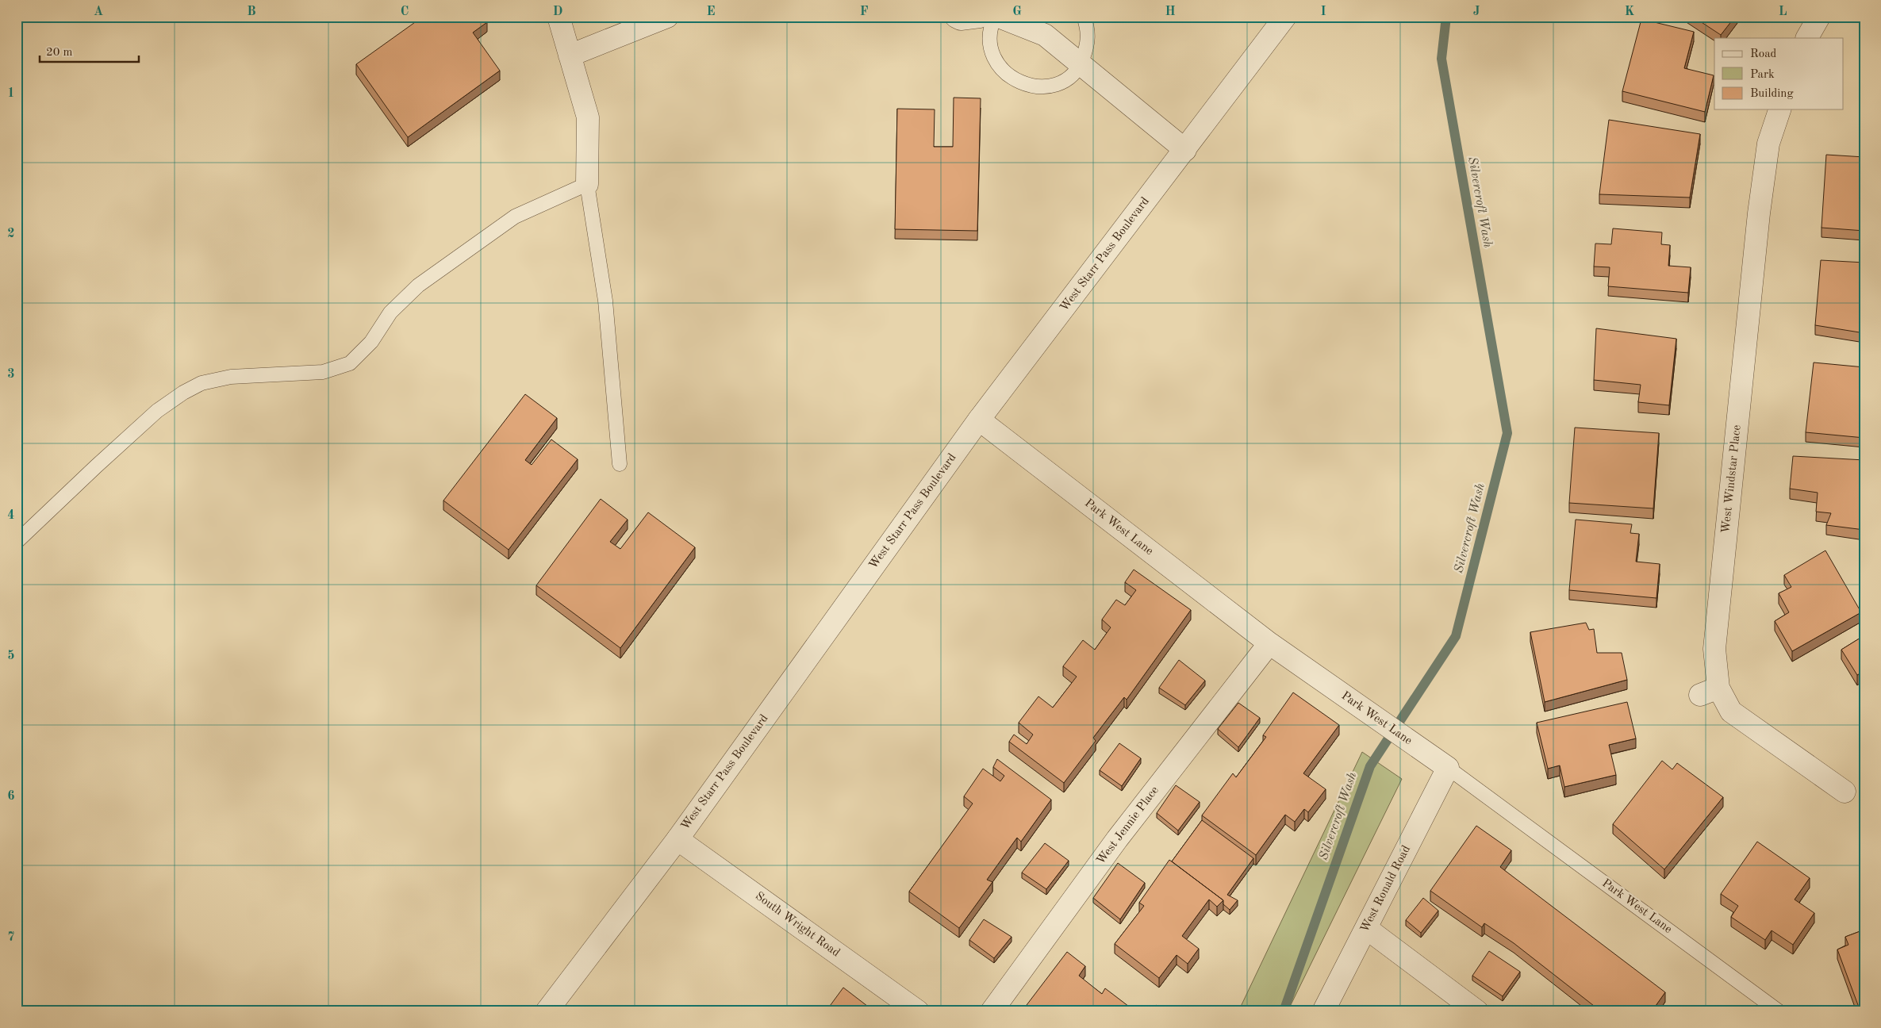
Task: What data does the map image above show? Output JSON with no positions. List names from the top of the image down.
{
  "streets": {
    "street": [
      "West Starr Pass Boulevard",
      "West Windstar Place",
      "Park West Lane",
      "West Jennie Place",
      "West Ronald Road",
      "South Wright Road"
    ]
  },
  "crossings": [
    ["West Starr Pass Boulevard", "Park West Lane"],
    ["West Starr Pass Boulevard", "South Wright Road"],
    ["Park West Lane", "West Jennie Place"],
    ["Park West Lane", "West Ronald Road"]
  ],
  "water": ["Silvercroft Wash"],
  "legend": ["Road", "Park", "Building"],
  "scale_bar": "20 m",
  "grid": {
    "columns": [
      "A",
      "B",
      "C",
      "D",
      "E",
      "F",
      "G",
      "H",
      "I",
      "J",
      "K",
      "L"
    ],
    "rows": [
      "1",
      "2",
      "3",
      "4",
      "5",
      "6",
      "7"
    ]
  }
}
